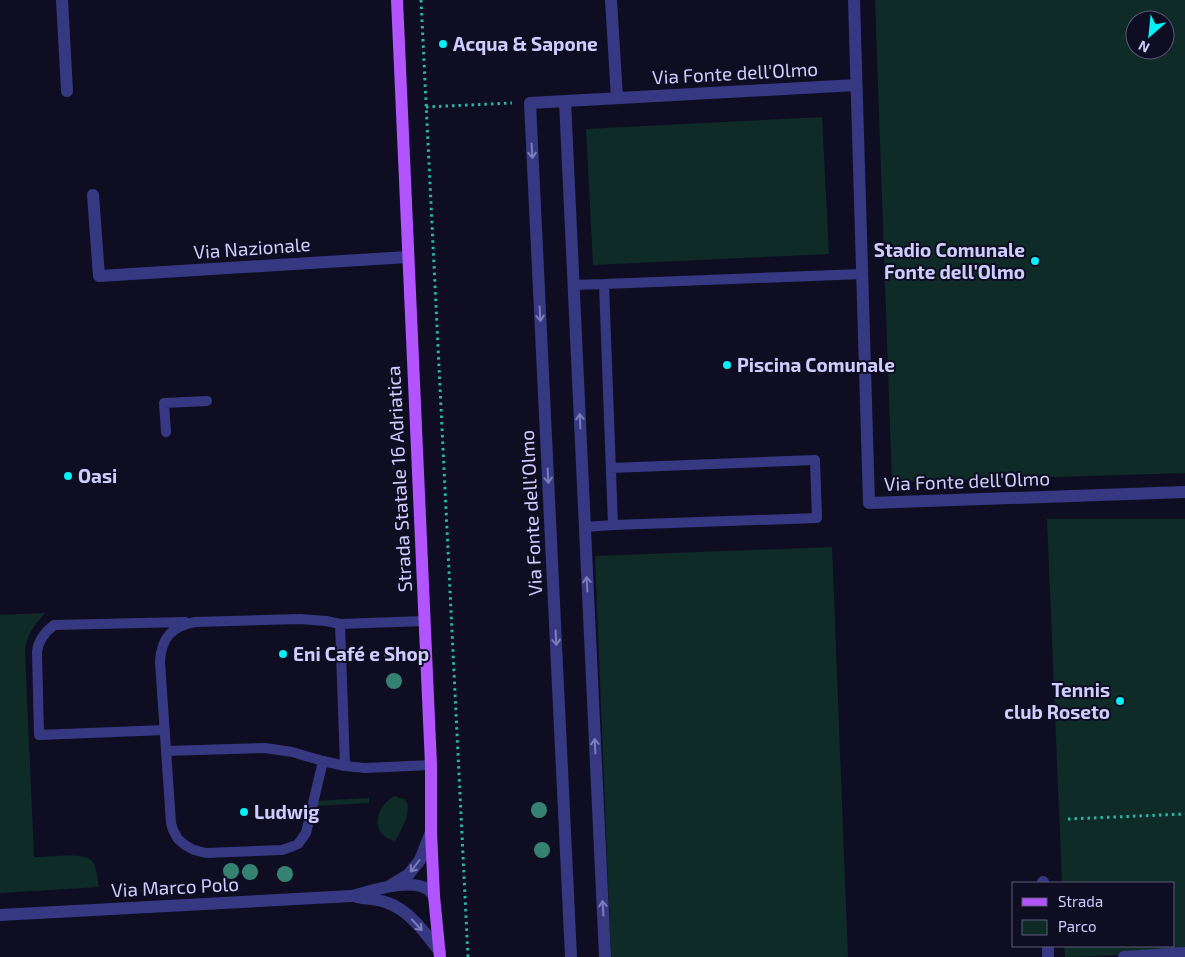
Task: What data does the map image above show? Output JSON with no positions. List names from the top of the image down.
{
  "streets": {
    "main road": ["Strada Statale 16 Adriatica"],
    "street": ["Via Fonte dell'Olmo", "Via Nazionale", "Via Marco Polo"]
  },
  "crossings": [
    ["Via Nazionale", "Strada Statale 16 Adriatica"],
    ["Strada Statale 16 Adriatica", "Via Marco Polo"]
  ],
  "places": [
    "Acqua & Sapone",
    "Stadio Comunale Fonte dell'Olmo",
    "Piscina Comunale",
    "Oasi",
    "Eni Café e Shop",
    "Tennis club Roseto",
    "Ludwig"
  ],
  "legend": ["Strada", "Parco"],
  "north": "bottom left"
}
